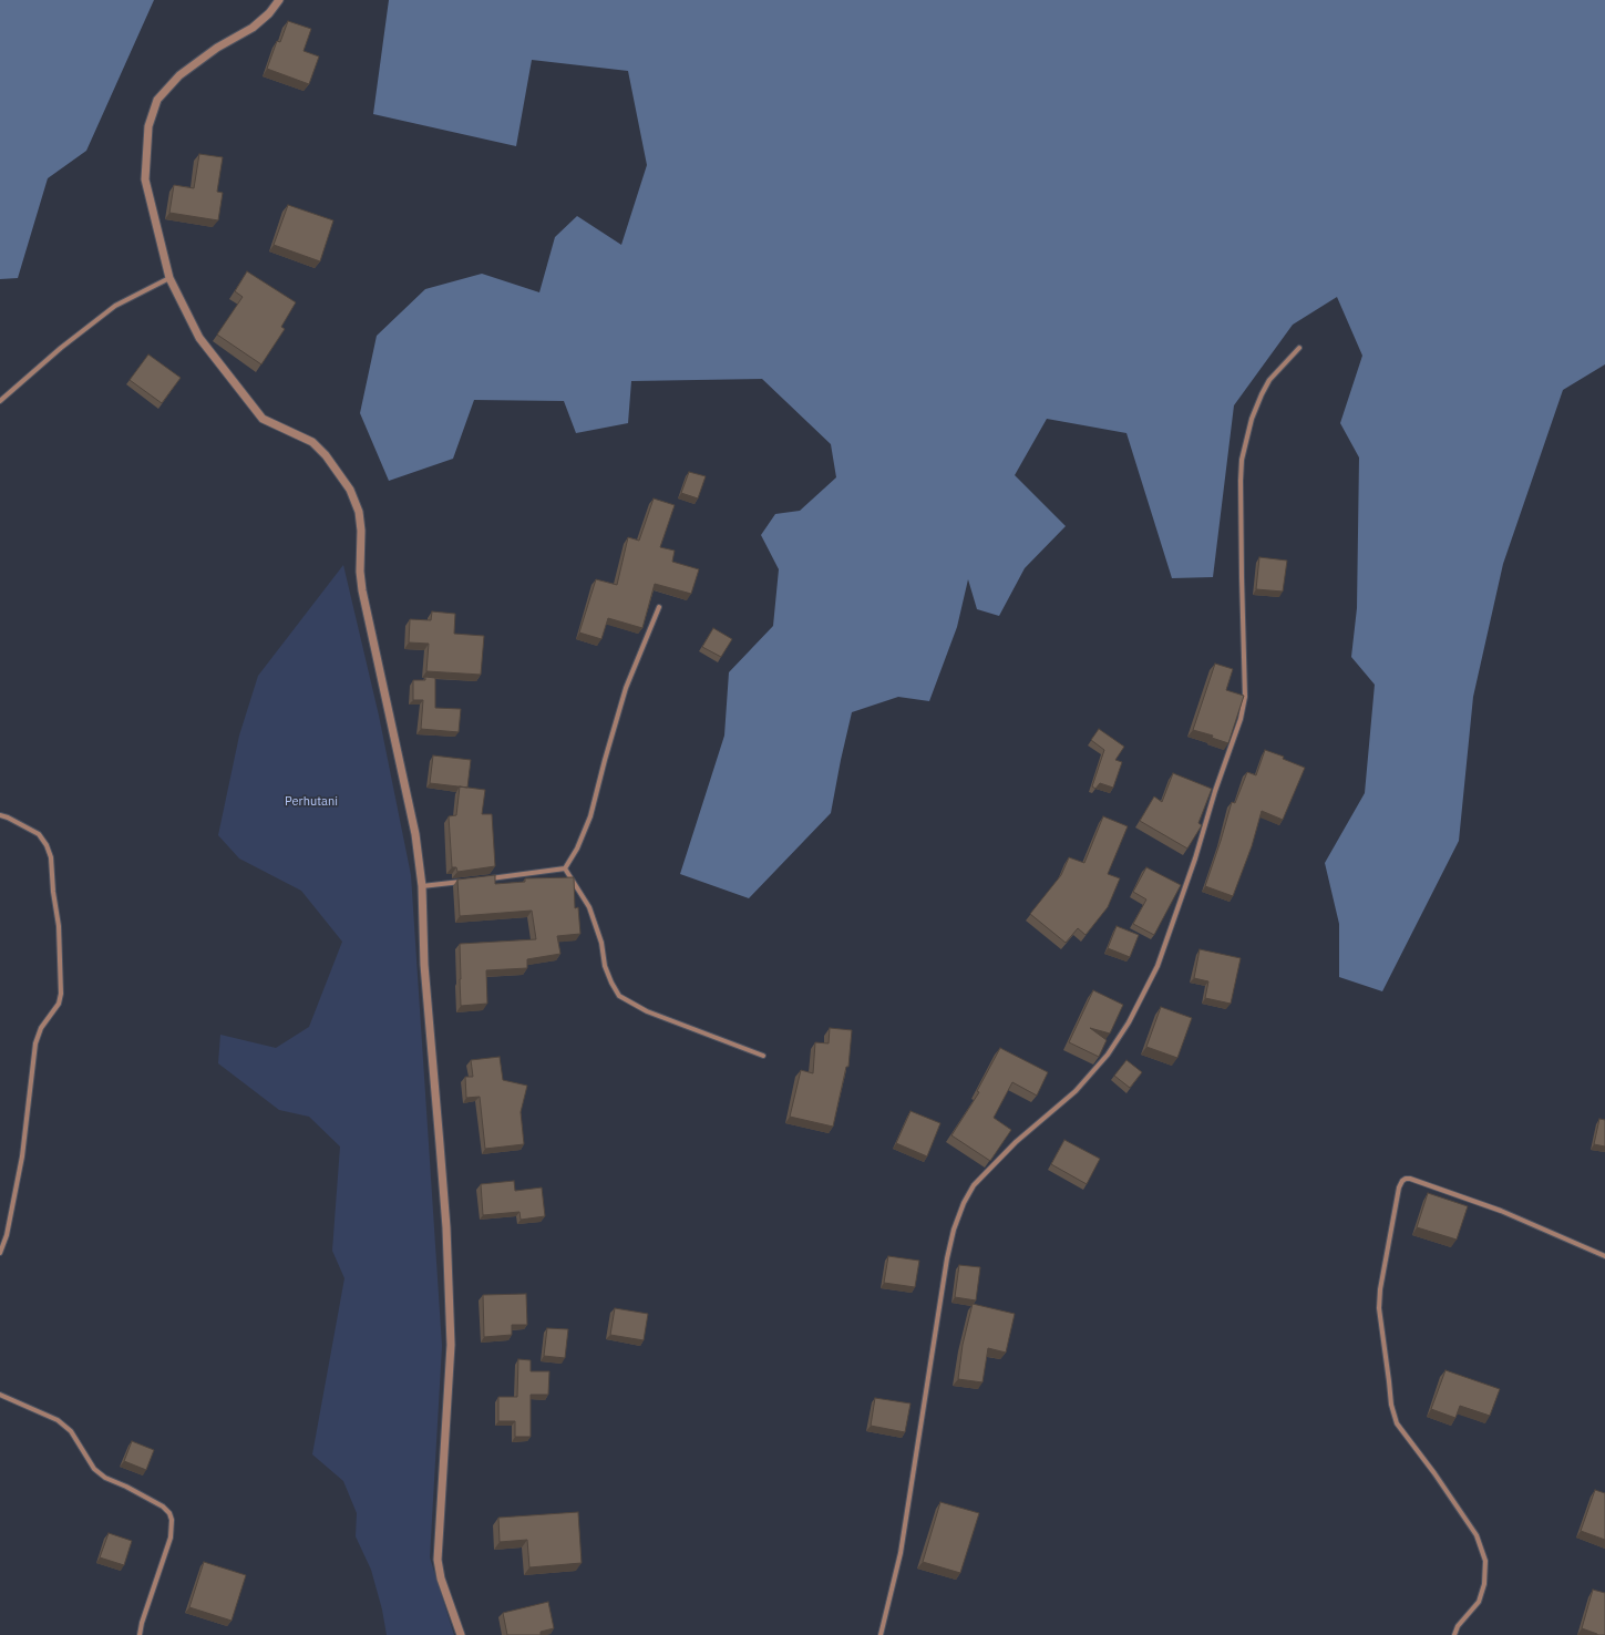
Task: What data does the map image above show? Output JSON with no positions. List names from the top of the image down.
{
  "parks": ["Perhutani"]
}
